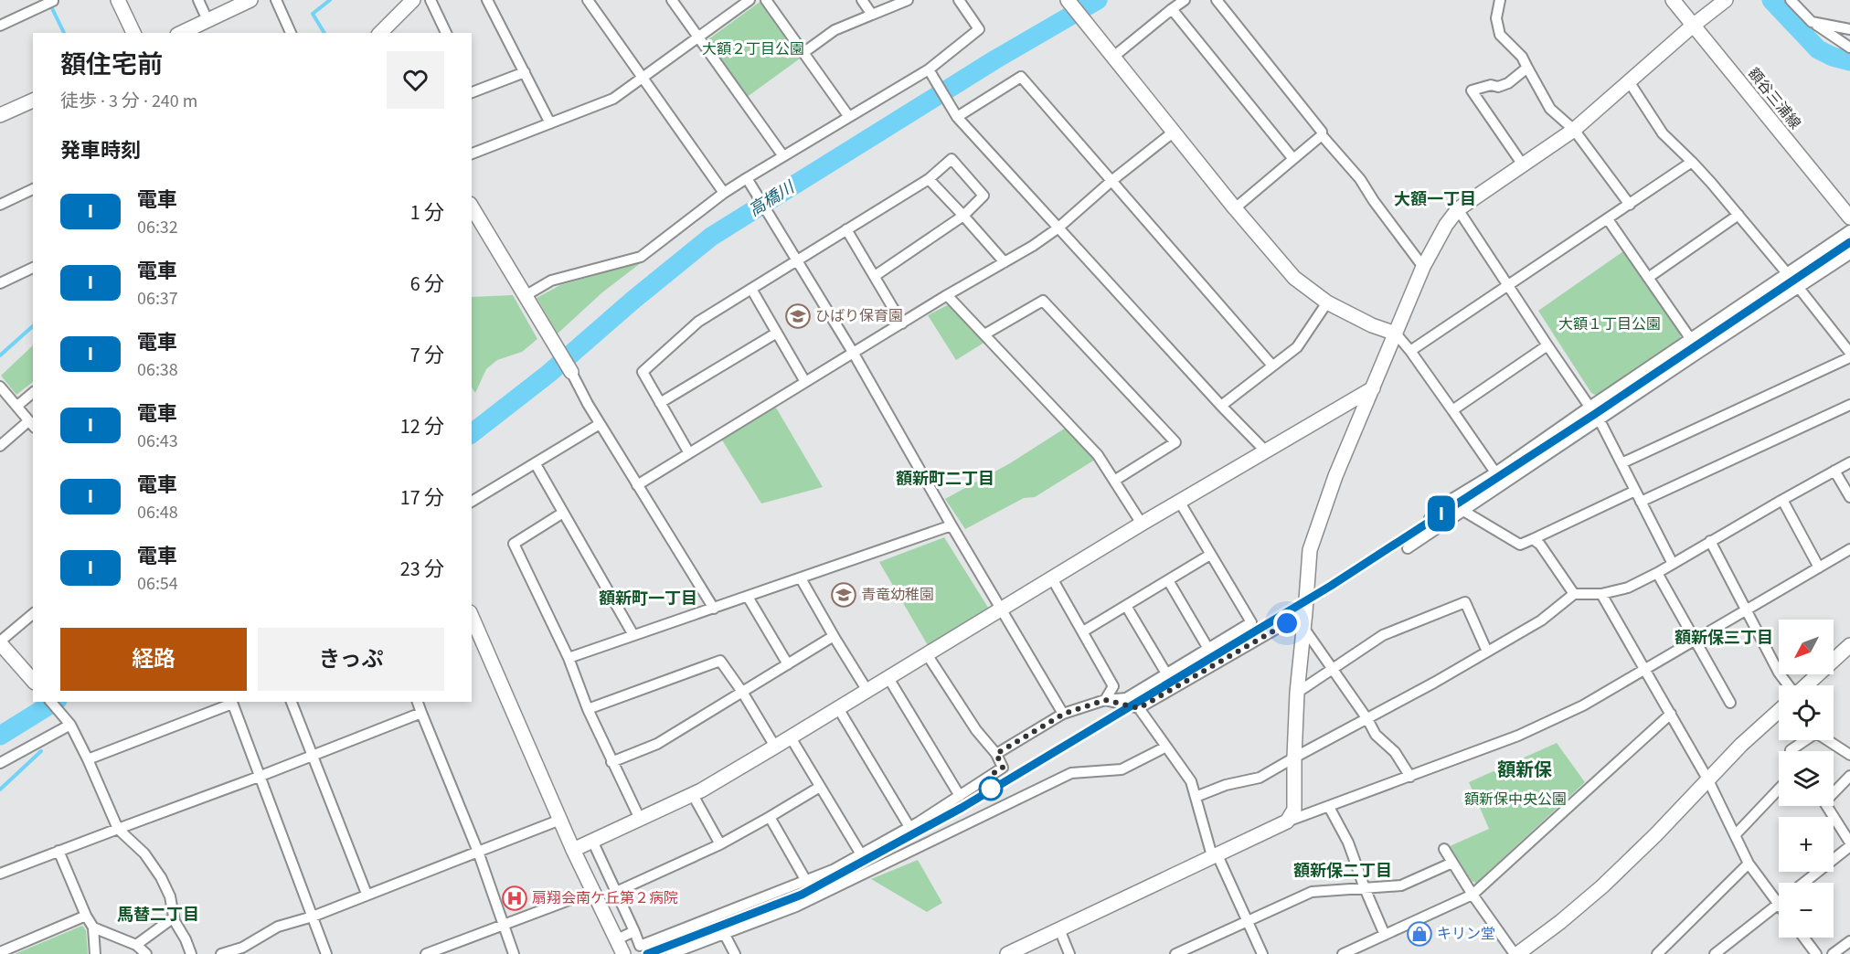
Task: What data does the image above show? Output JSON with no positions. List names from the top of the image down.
{
  "streets": {
    "street": ["額谷三浦線"]
  },
  "districts": [
    "大額一丁目",
    "額新町二丁目",
    "額新町一丁目",
    "額新保三丁目",
    "額新保",
    "額新保二丁目",
    "馬替二丁目"
  ],
  "water": ["高橋川"],
  "parks": ["大額２丁目公園", "大額１丁目公園", "額新保中央公園"],
  "places": {
    "school or university": ["ひばり保育園", "青竜幼稚園"],
    "hospital": ["扇翔会南ケ丘第２病院"],
    "shop": ["キリン堂"]
  },
  "north": "bottom left",
  "page": {
    "on_map": "I",
    "heading": [
      ["額住宅前", "徒歩 · 3 分 · 240 m"],
      "発車時刻"
    ],
    "list": [
      {
        "mark": "I",
        "name": "電車",
        "note": "06:32",
        "value": "1 分"
      },
      {
        "mark": "I",
        "name": "電車",
        "note": "06:37",
        "value": "6 分"
      },
      {
        "mark": "I",
        "name": "電車",
        "note": "06:38",
        "value": "7 分"
      },
      {
        "mark": "I",
        "name": "電車",
        "note": "06:43",
        "value": "12 分"
      },
      {
        "mark": "I",
        "name": "電車",
        "note": "06:48",
        "value": "17 分"
      },
      {
        "mark": "I",
        "name": "電車",
        "note": "06:54",
        "value": "23 分"
      }
    ],
    "buttons": ["経路", "きっぷ"],
    "map_buttons": ["+", "−"]
  }
}
